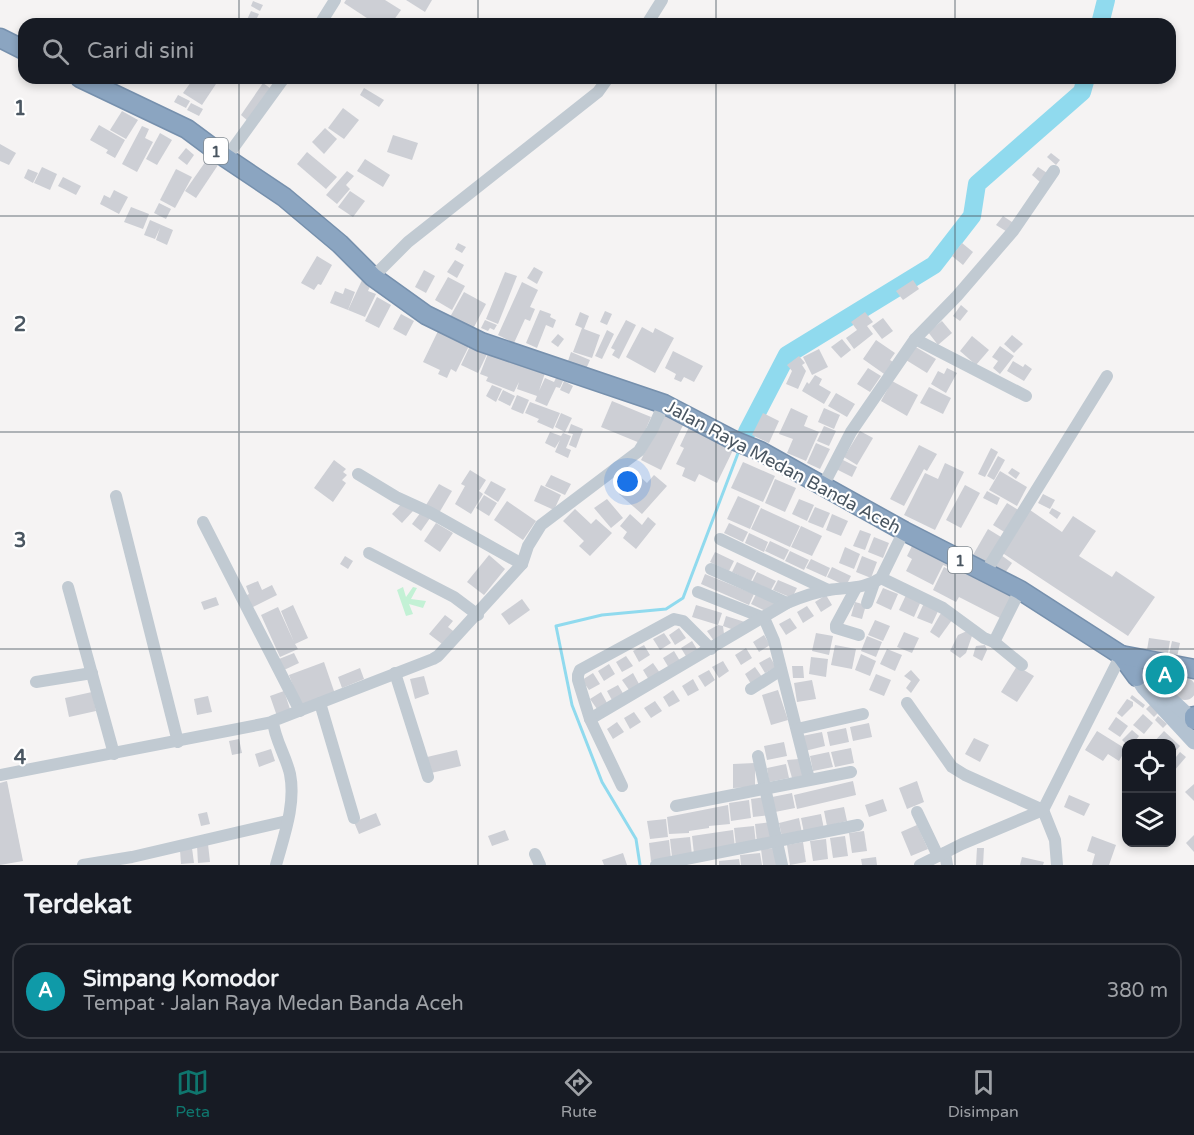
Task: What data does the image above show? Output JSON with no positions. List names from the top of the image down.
{
  "streets": {
    "highway": ["1", "Jalan Raya Medan Banda Aceh"]
  },
  "crossings": [
    ["1", "Jalan Raya Medan Banda Aceh"]
  ],
  "page": {
    "search": "Cari di sini",
    "pins": "A",
    "heading": "Terdekat",
    "list": [
      {
        "mark": "A",
        "name": "Simpang Komodor",
        "note": "Tempat · Jalan Raya Medan Banda Aceh",
        "value": "380 m"
      }
    ],
    "nav": ["Peta", "Rute", "Disimpan"]
  },
  "grid": {
    "rows": [
      "1",
      "2",
      "3",
      "4"
    ]
  }
}
